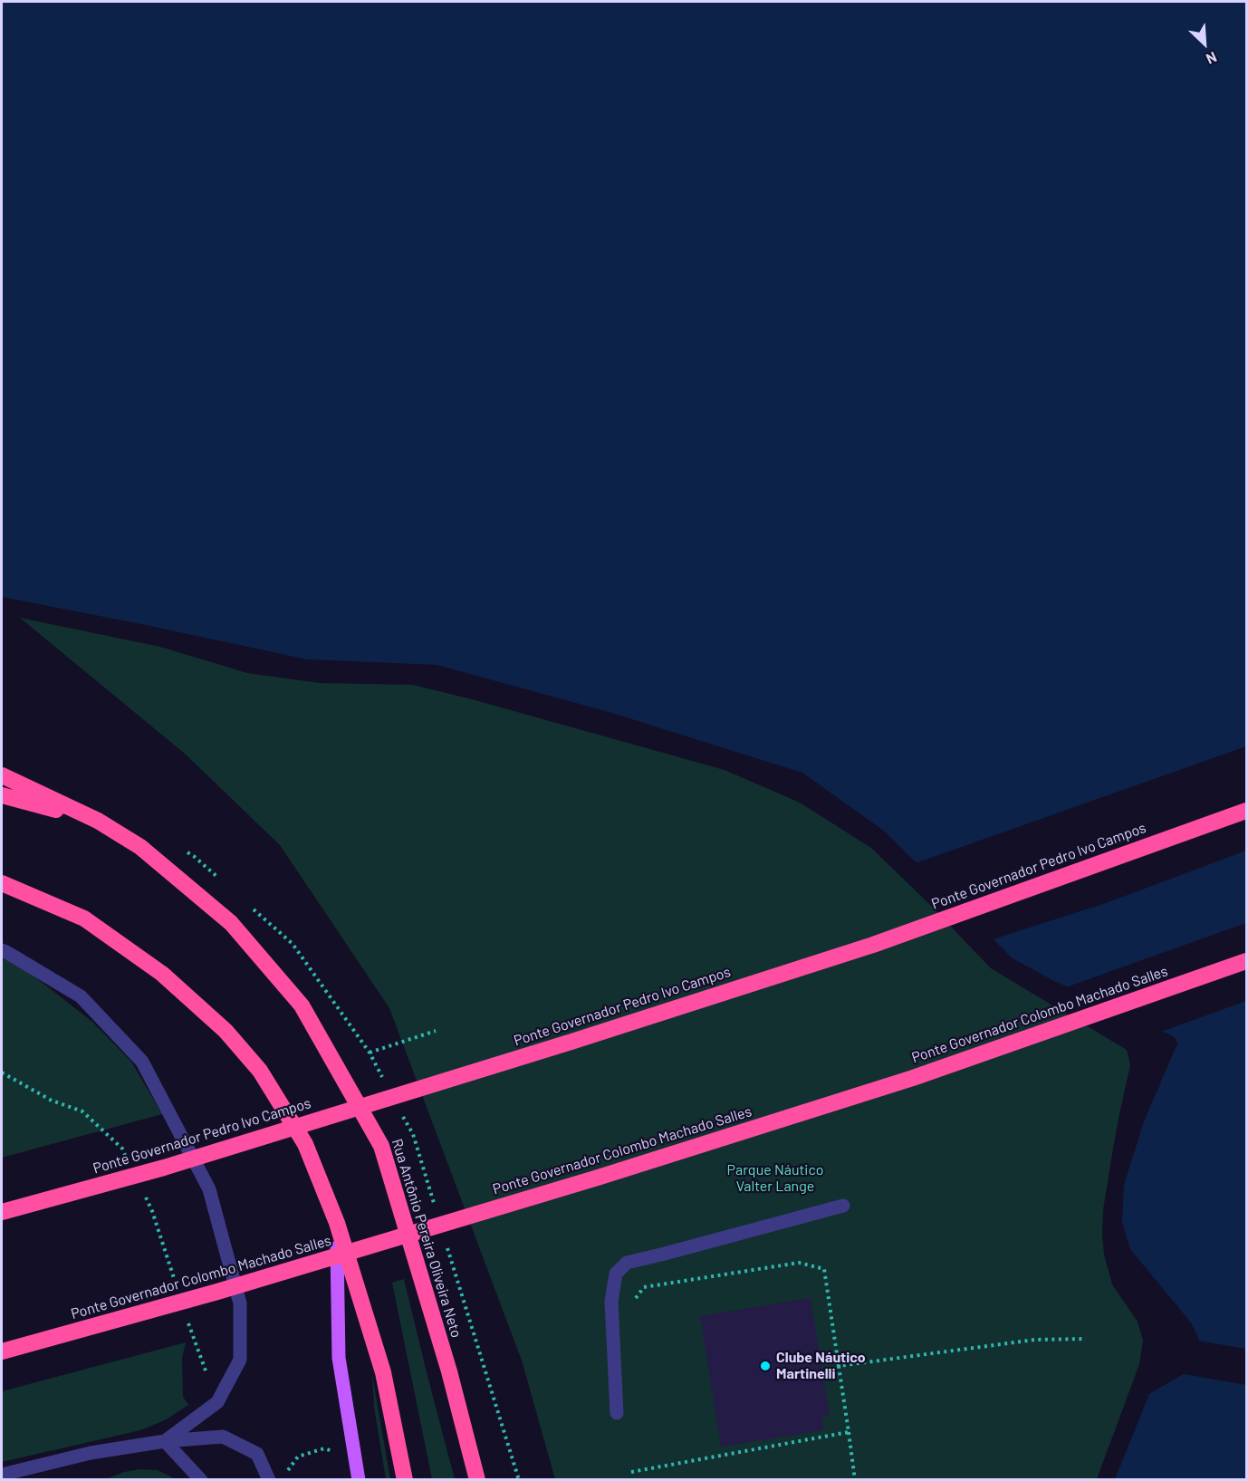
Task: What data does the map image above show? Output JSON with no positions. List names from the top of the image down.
{
  "streets": {
    "highway": ["Ponte Governador Pedro Ivo Campos", "Ponte Governador Colombo Machado Salles", "Rua Antônio Pereira Oliveira Neto"]
  },
  "parks": ["Parque Náutico Valter Lange"],
  "places": ["Clube Náutico Martinelli"],
  "north": "bottom right"
}
